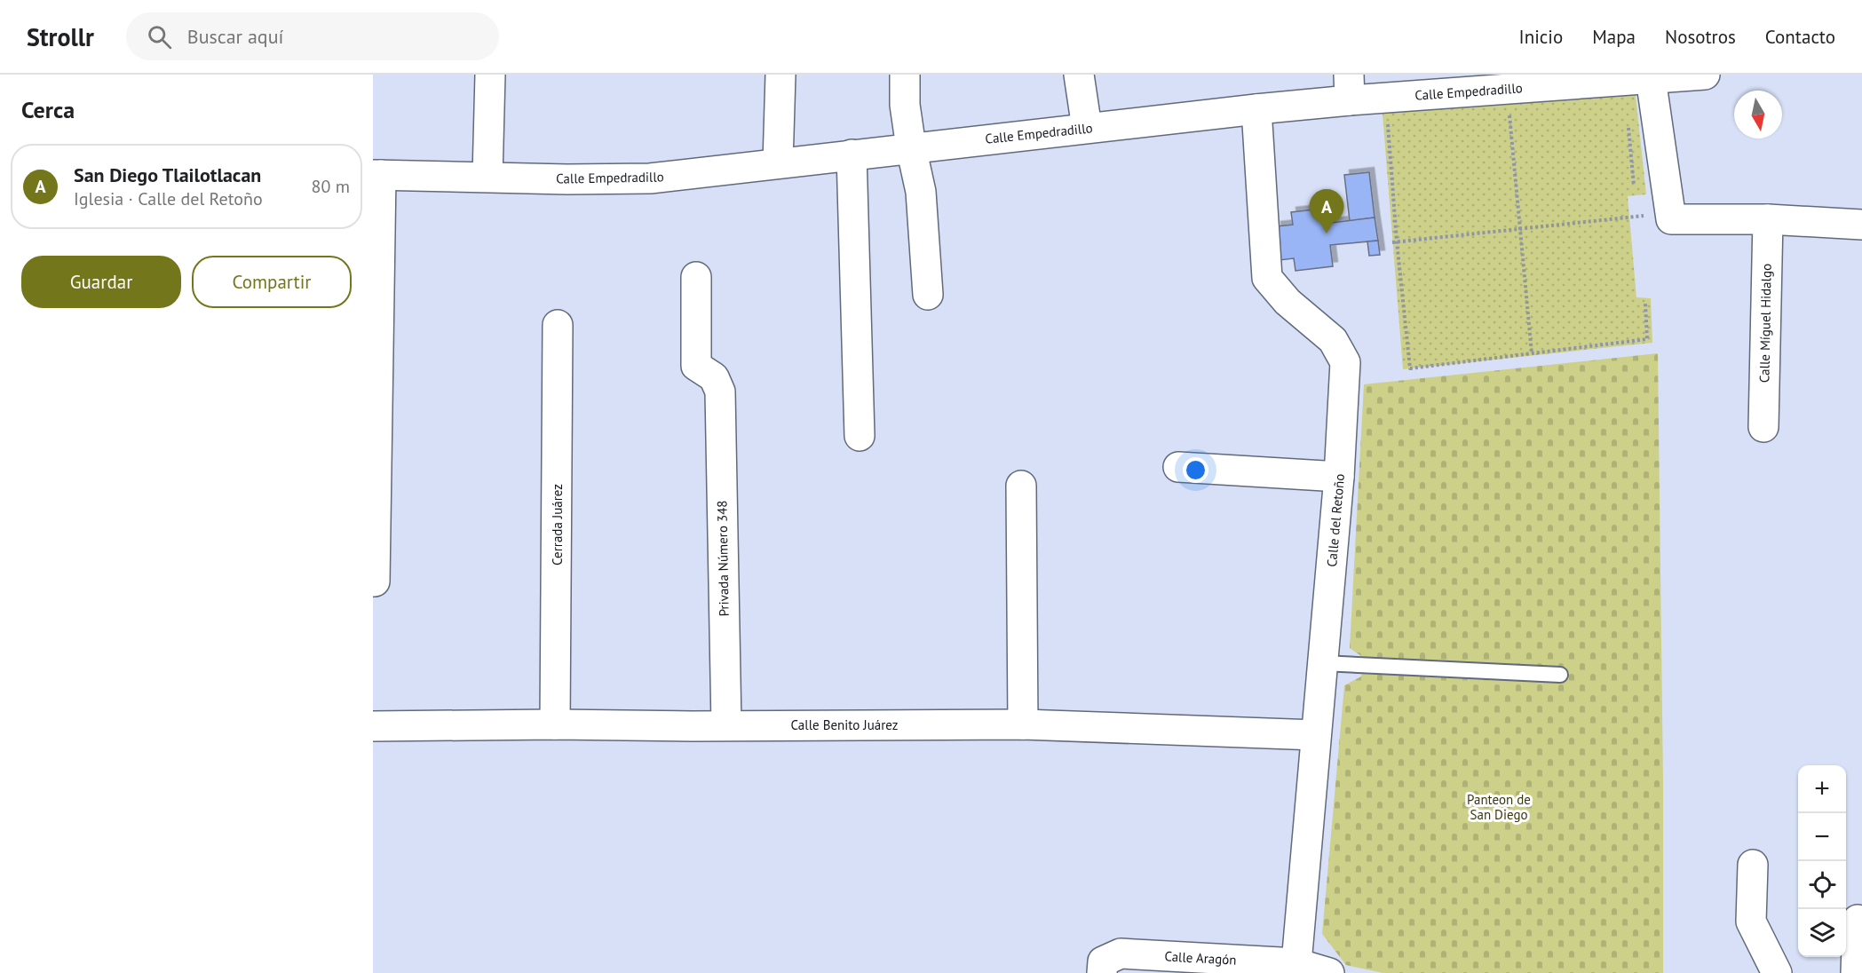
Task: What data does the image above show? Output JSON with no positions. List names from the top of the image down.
{
  "streets": {
    "street": [
      "Calle Empedradillo",
      "Calle Míguel Hidalgo",
      "Calle del Retoño",
      "Cerrada Juárez",
      "Privada Número 348",
      "Calle Benito Juárez",
      "Calle Aragón"
    ]
  },
  "crossings": [
    ["Calle Empedradillo", "Calle del Retoño"],
    ["Calle del Retoño", "Calle Benito Juárez"],
    ["Calle del Retoño", "Calle Aragón"],
    ["Cerrada Juárez", "Calle Benito Juárez"],
    ["Privada Número 348", "Calle Benito Juárez"]
  ],
  "parks": ["Panteon de San Diego"],
  "north": "bottom",
  "page": {
    "header": "Strollr",
    "search": "Buscar aquí",
    "nav": [
      "Inicio",
      "Mapa",
      "Nosotros",
      "Contacto"
    ],
    "heading": "Cerca",
    "list": [
      {
        "mark": "A",
        "name": "San Diego Tlailotlacan",
        "note": "Iglesia · Calle del Retoño",
        "value": "80 m"
      }
    ],
    "pins": "A",
    "buttons": ["Guardar", "Compartir"],
    "map_buttons": ["+", "−"]
  }
}
